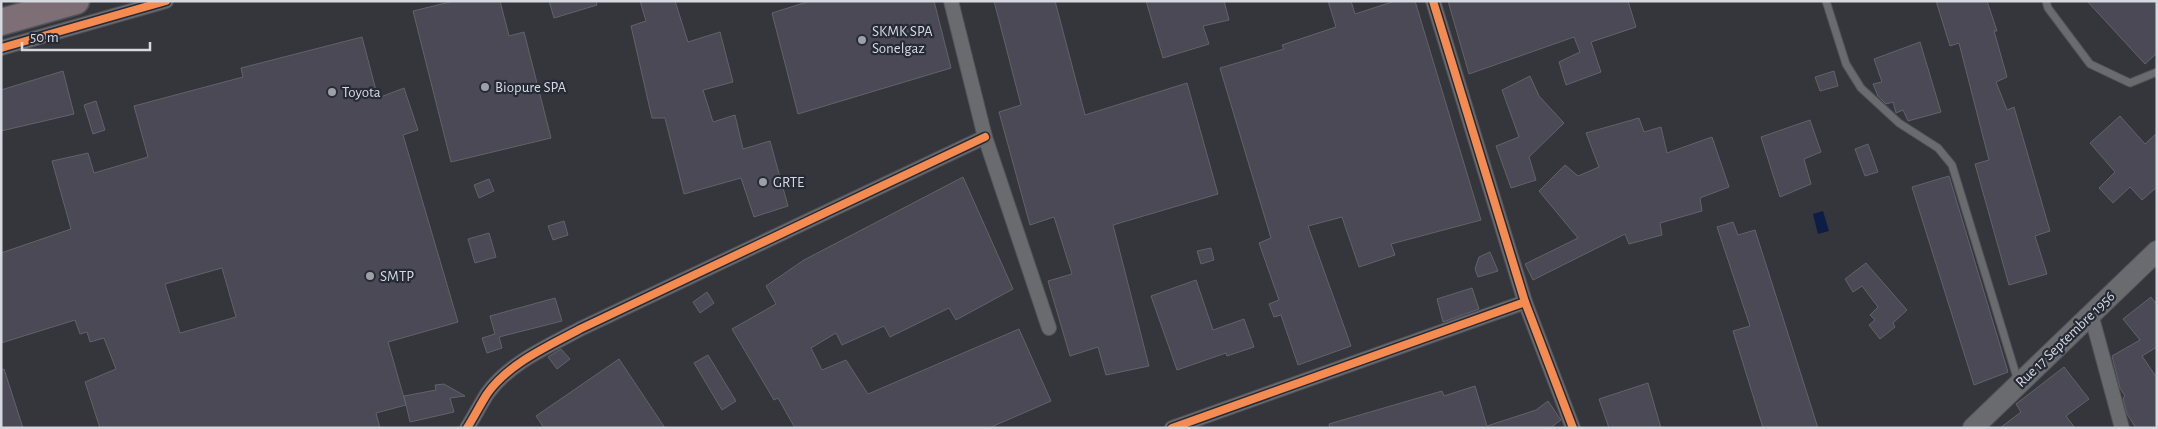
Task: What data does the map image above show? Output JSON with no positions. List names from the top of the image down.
{
  "streets": {
    "main road": ["Rue 17 Septembre 1956"]
  },
  "places": [
    "SKMK SPA Sonelgaz",
    "Biopure SPA",
    "Toyota",
    "GRTE",
    "SMTP"
  ],
  "scale_bar": "50 m"
}
